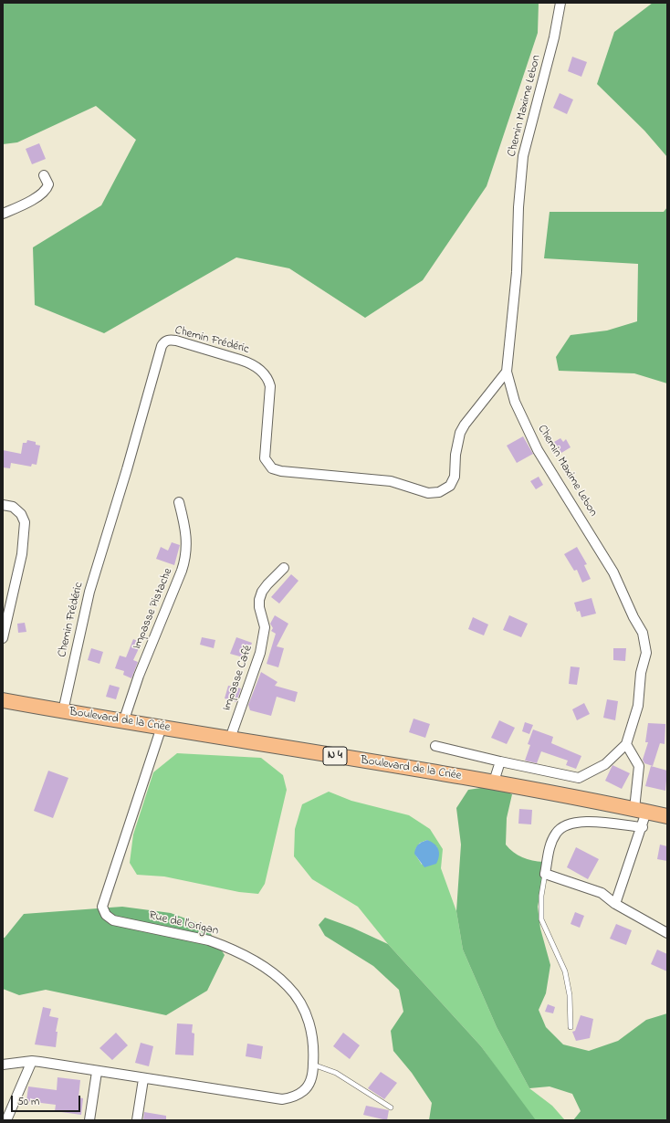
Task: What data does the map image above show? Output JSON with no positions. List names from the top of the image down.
{
  "streets": {
    "main road": ["Boulevard de la Criée", "N 4"],
    "street": [
      "Chemin Maxime Lebon",
      "Chemin Frédéric",
      "Impasse Pistache",
      "Impasse Café",
      "Rue de l'Origan"
    ]
  },
  "crossings": [
    ["Chemin Maxime Lebon", "Chemin Frédéric"],
    ["Chemin Frédéric", "Boulevard de la Criée"],
    ["Impasse Pistache", "Boulevard de la Criée"],
    ["Impasse Café", "Boulevard de la Criée"],
    ["Boulevard de la Criée", "Rue de l'Origan"]
  ],
  "scale_bar": "50 m"
}
